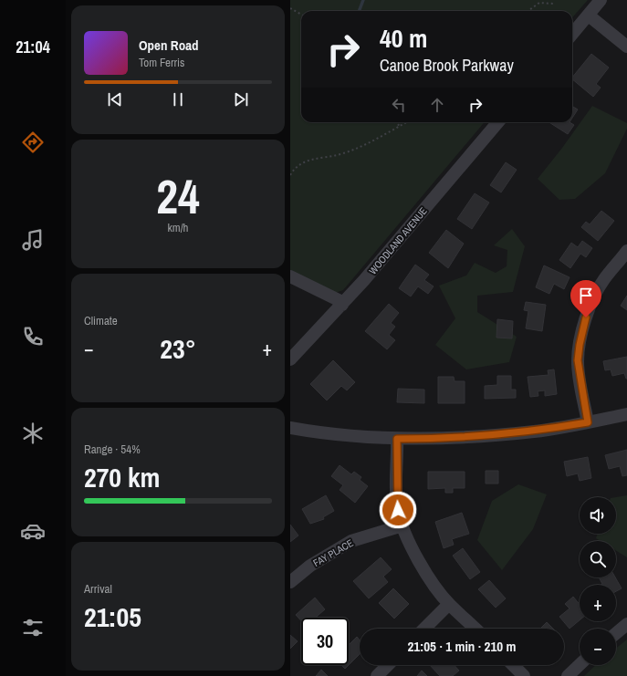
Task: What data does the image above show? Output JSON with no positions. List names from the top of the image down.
{
  "streets": {
    "street": ["WOODLAND AVENUE", "FAY PLACE"]
  },
  "page": {
    "tabs": "21:04",
    "turn": ["40 m", "Canoe Brook Parkway"],
    "song": ["Open Road", "Tom Ferris"],
    "tile": [
      ["24", "km/h"],
      "Climate",
      ["Range · 54%", "270 km"],
      ["Arrival", "21:05"]
    ],
    "heat": ["−", "23°", "+"],
    "map_buttons": ["+", "−"],
    "limit": "30",
    "trip": "21:05 · 1 min · 210 m"
  }
}
